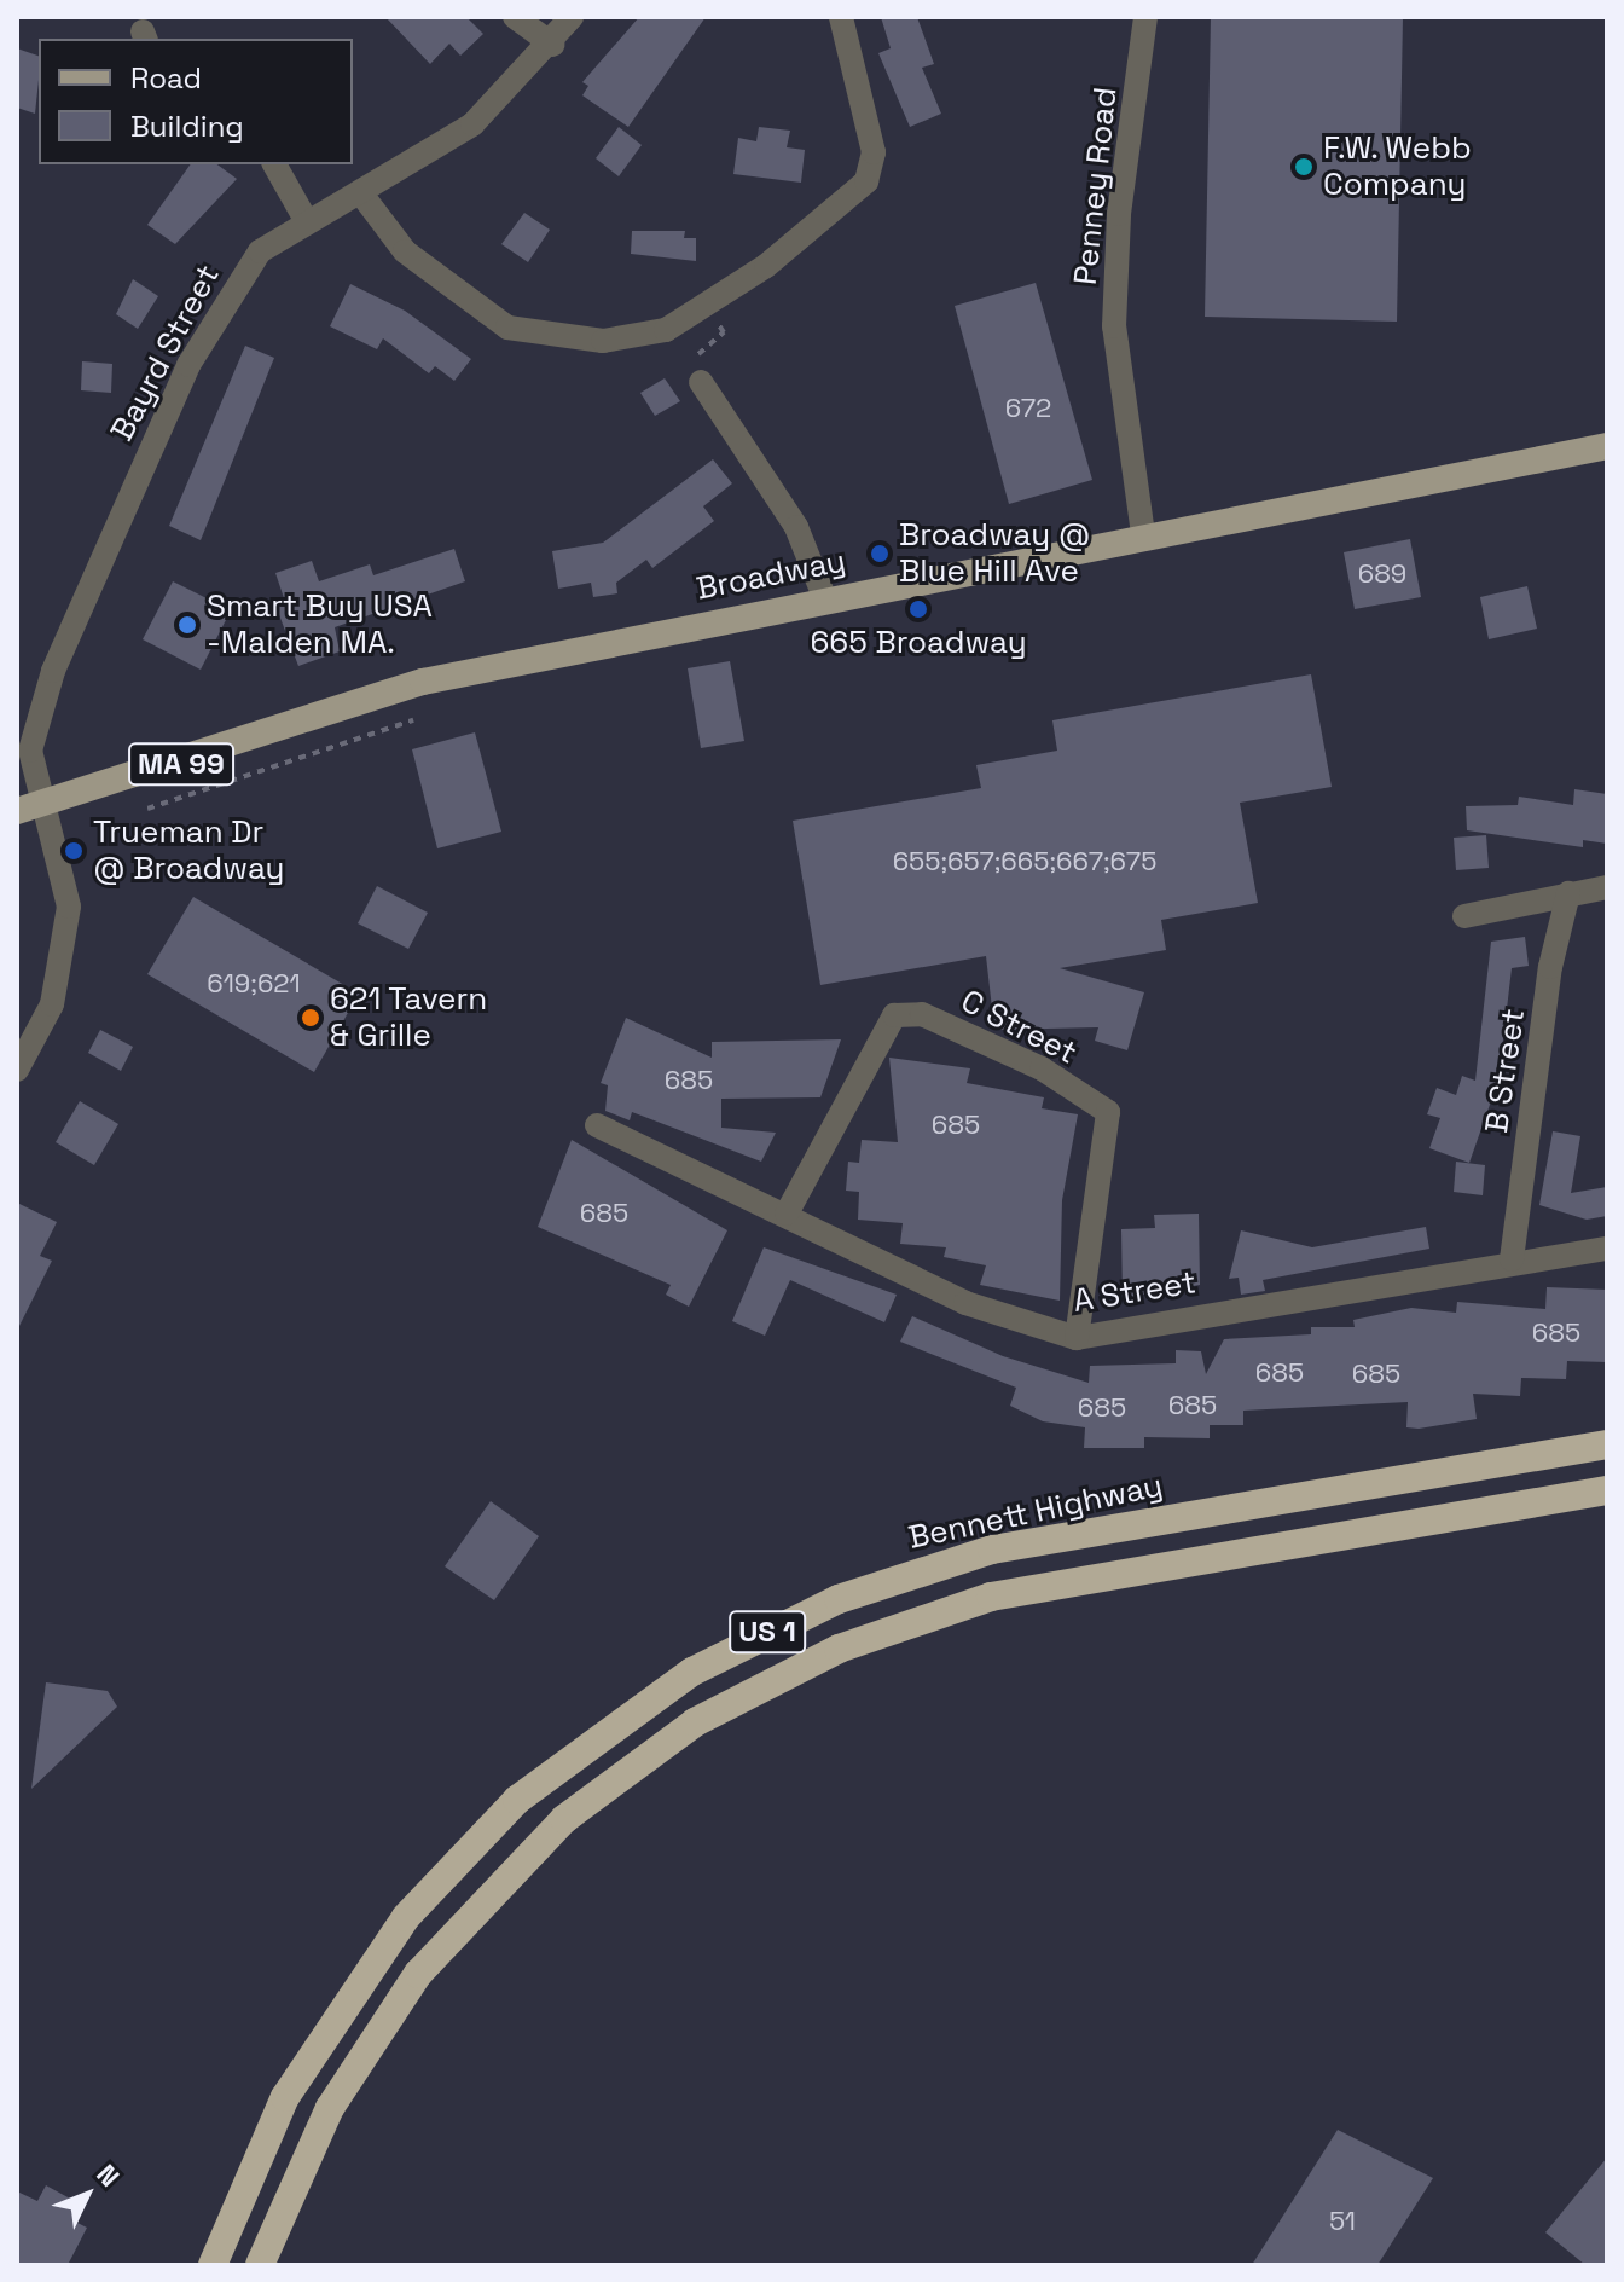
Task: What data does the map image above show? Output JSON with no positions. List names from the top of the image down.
{
  "streets": {
    "highway": ["Bennett Highway", "US 1"],
    "main road": ["Broadway", "MA 99"],
    "street": [
      "Penney Road",
      "Bayrd Street",
      "C Street",
      "B Street",
      "A Street"
    ]
  },
  "crossings": [
    ["Penney Road", "Broadway"],
    ["Bayrd Street", "Broadway"],
    ["C Street", "A Street"],
    ["B Street", "A Street"]
  ],
  "places": [
    "F.W. Webb Company",
    "Broadway @ Blue Hill Ave",
    "665 Broadway",
    "Smart Buy USA -Malden MA.",
    "Trueman Dr @ Broadway",
    "621 Tavern & Grille"
  ],
  "house_numbers": [
    "672",
    "689",
    "655;657;665;667;675",
    "619;621",
    "685",
    "685",
    "685",
    "685",
    "685",
    "685",
    "685",
    "685",
    "51"
  ],
  "legend": ["Road", "Building"],
  "north": "top right"
}
